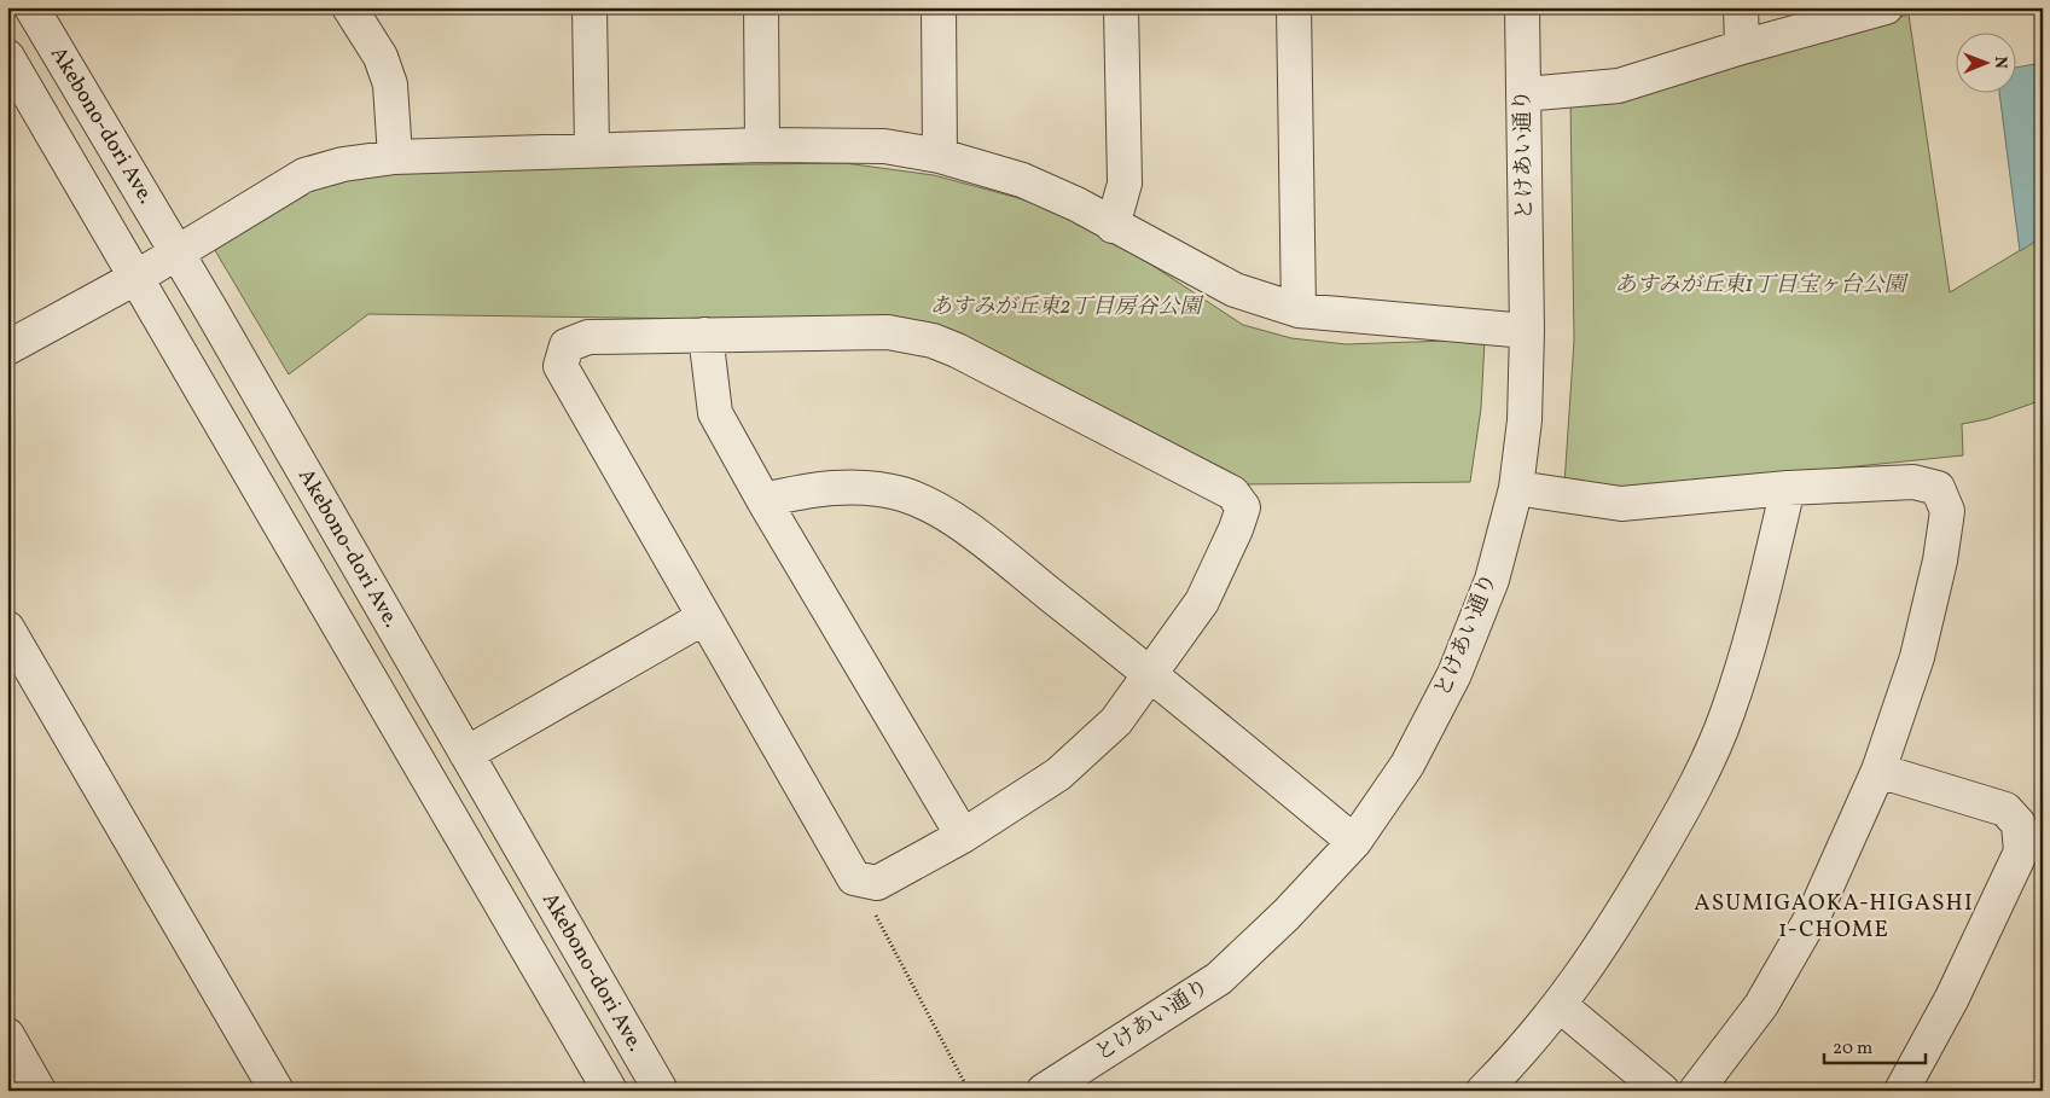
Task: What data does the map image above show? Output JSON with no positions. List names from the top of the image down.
{
  "streets": {
    "street": ["Akebono-dori Ave.", "とけあい通り"]
  },
  "districts": ["ASUMIGAOKA-HIGASHI 1-CHOME"],
  "parks": ["あすみが丘東1丁目宝ヶ台公園", "あすみが丘東2丁目房谷公園"],
  "scale_bar": "20 m",
  "north": "right"
}
